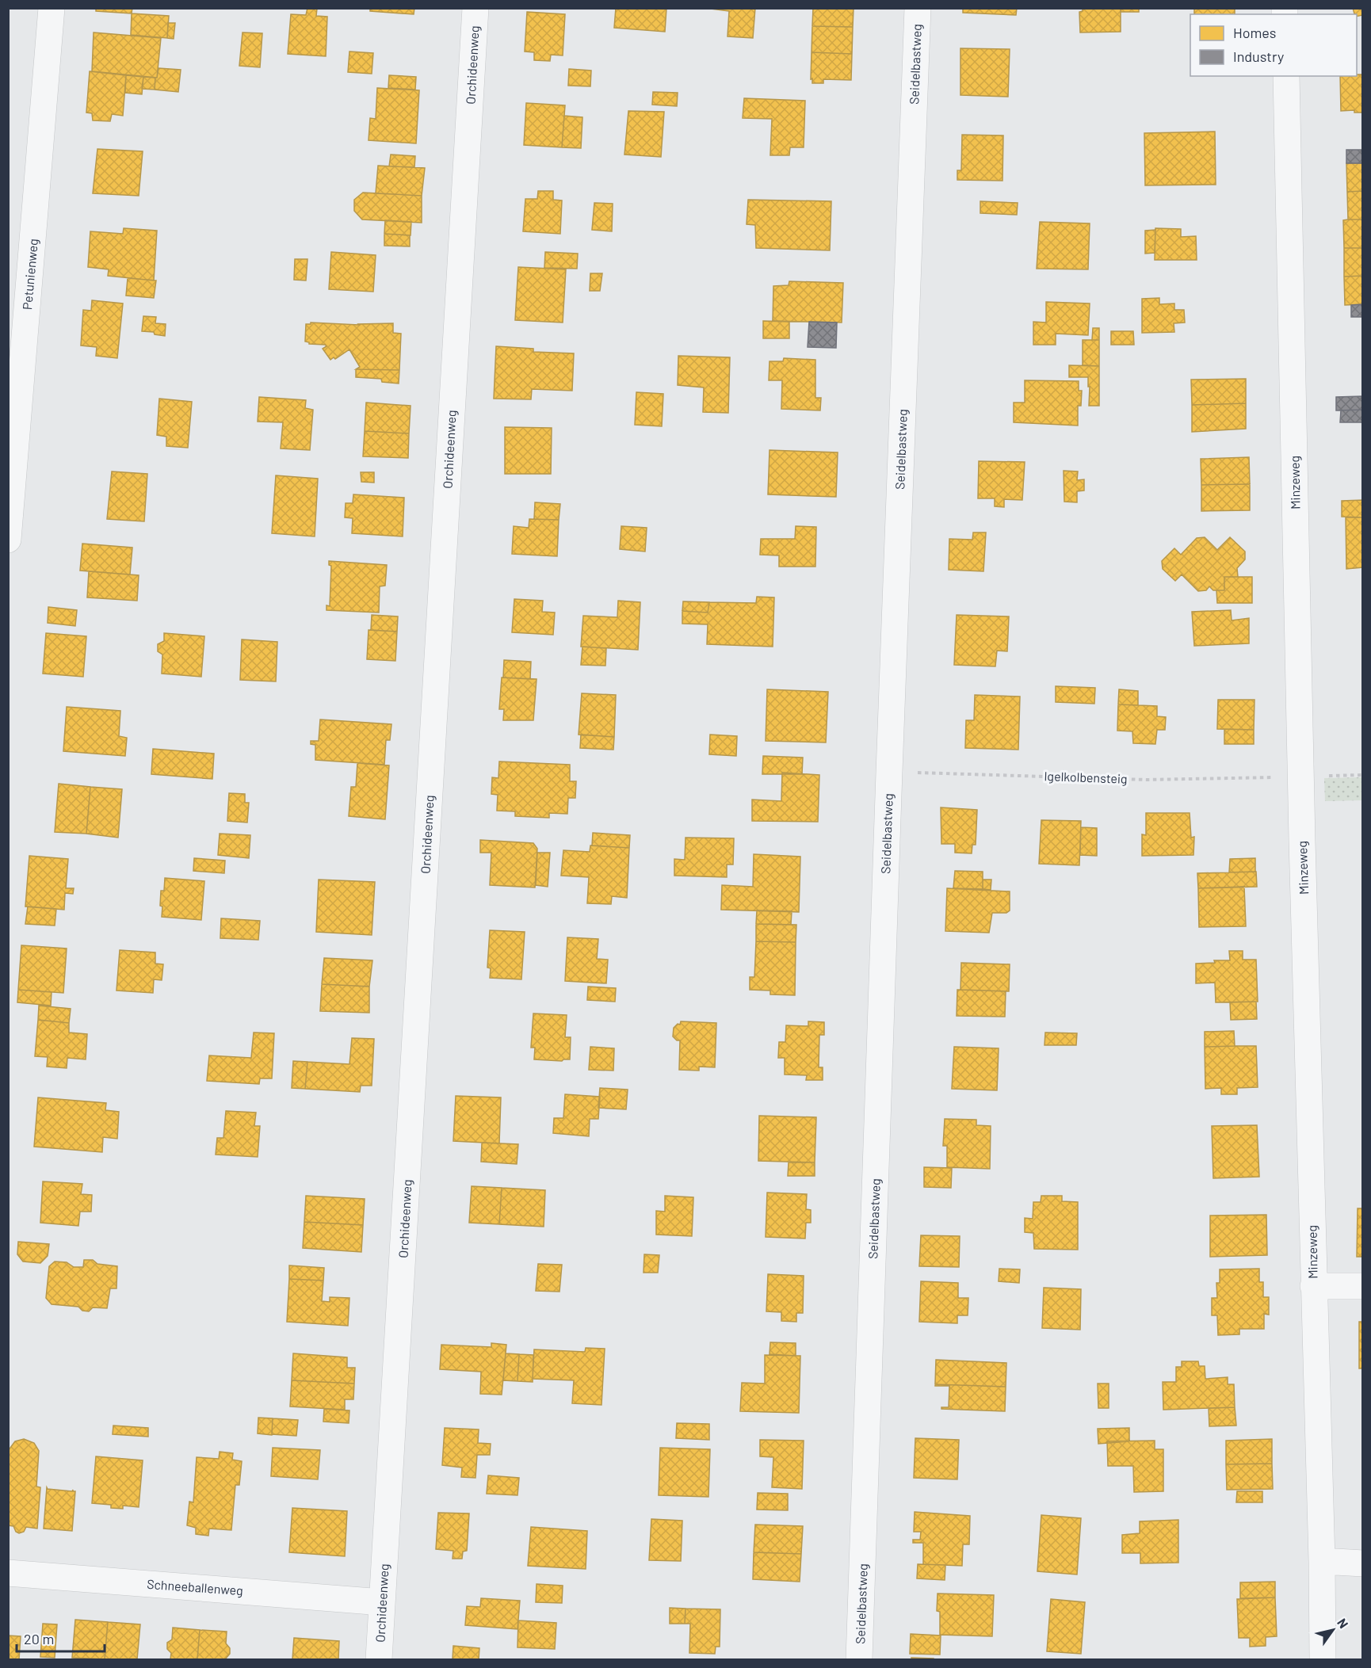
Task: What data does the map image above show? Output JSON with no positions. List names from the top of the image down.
{
  "streets": {
    "street": [
      "Seidelbastweg",
      "Orchideenweg",
      "Petunienweg",
      "Minzeweg",
      "Schneeballenweg"
    ],
    "path": ["Igelkolbensteig"]
  },
  "crossings": [
    ["Seidelbastweg", "Igelkolbensteig"],
    ["Orchideenweg", "Schneeballenweg"]
  ],
  "legend": ["Homes", "Industry"],
  "scale_bar": "20 m",
  "north": "top right"
}
